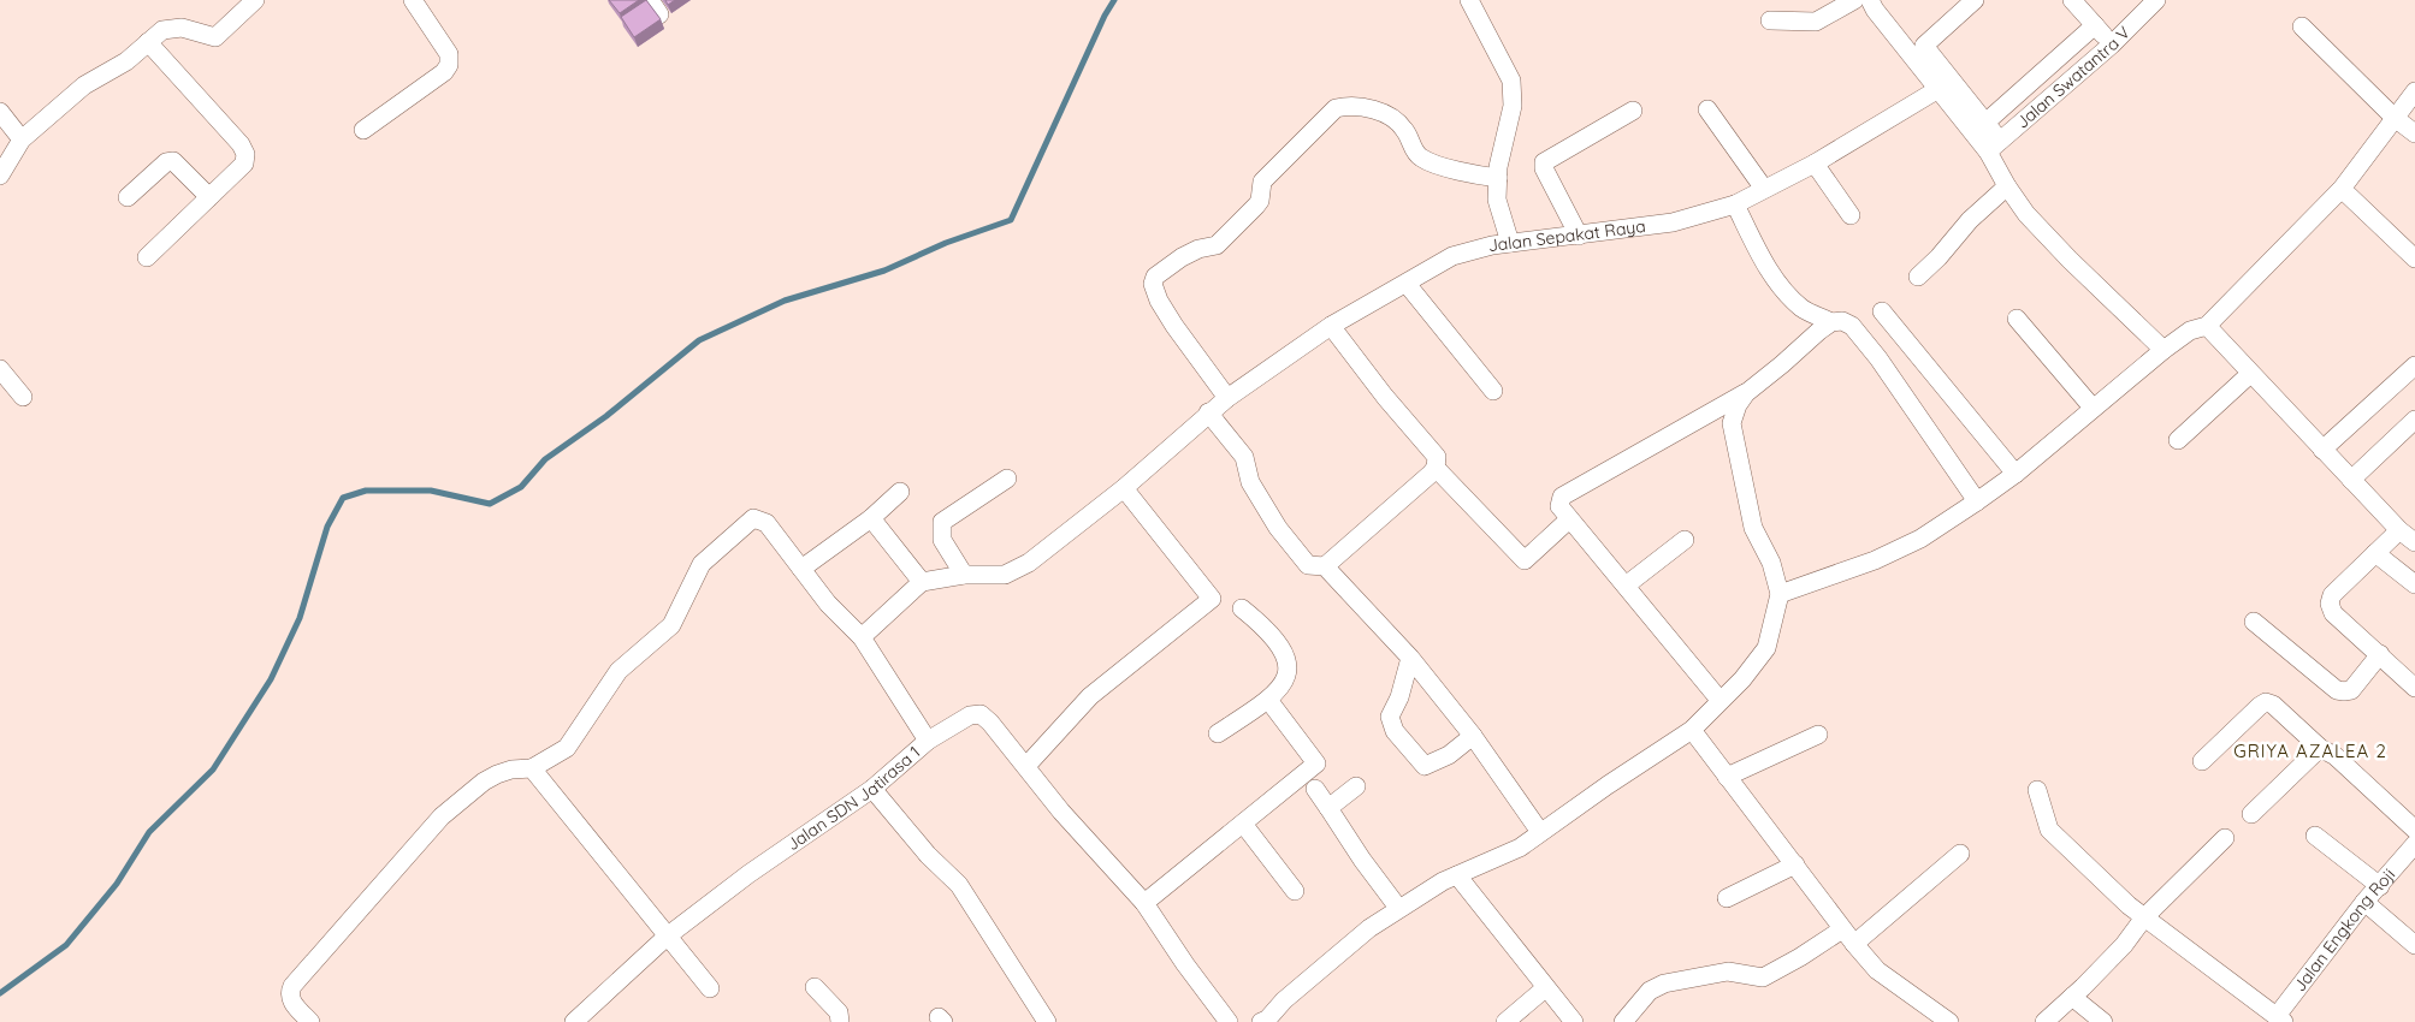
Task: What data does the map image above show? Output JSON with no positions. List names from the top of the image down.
{
  "streets": {
    "street": [
      "Jalan Swatantra V",
      "Jalan Sepakat Raya",
      "Jalan SDN Jatirasa 1",
      "Jalan Engkong Roji"
    ]
  },
  "districts": ["GRIYA AZALEA 2"]
}
